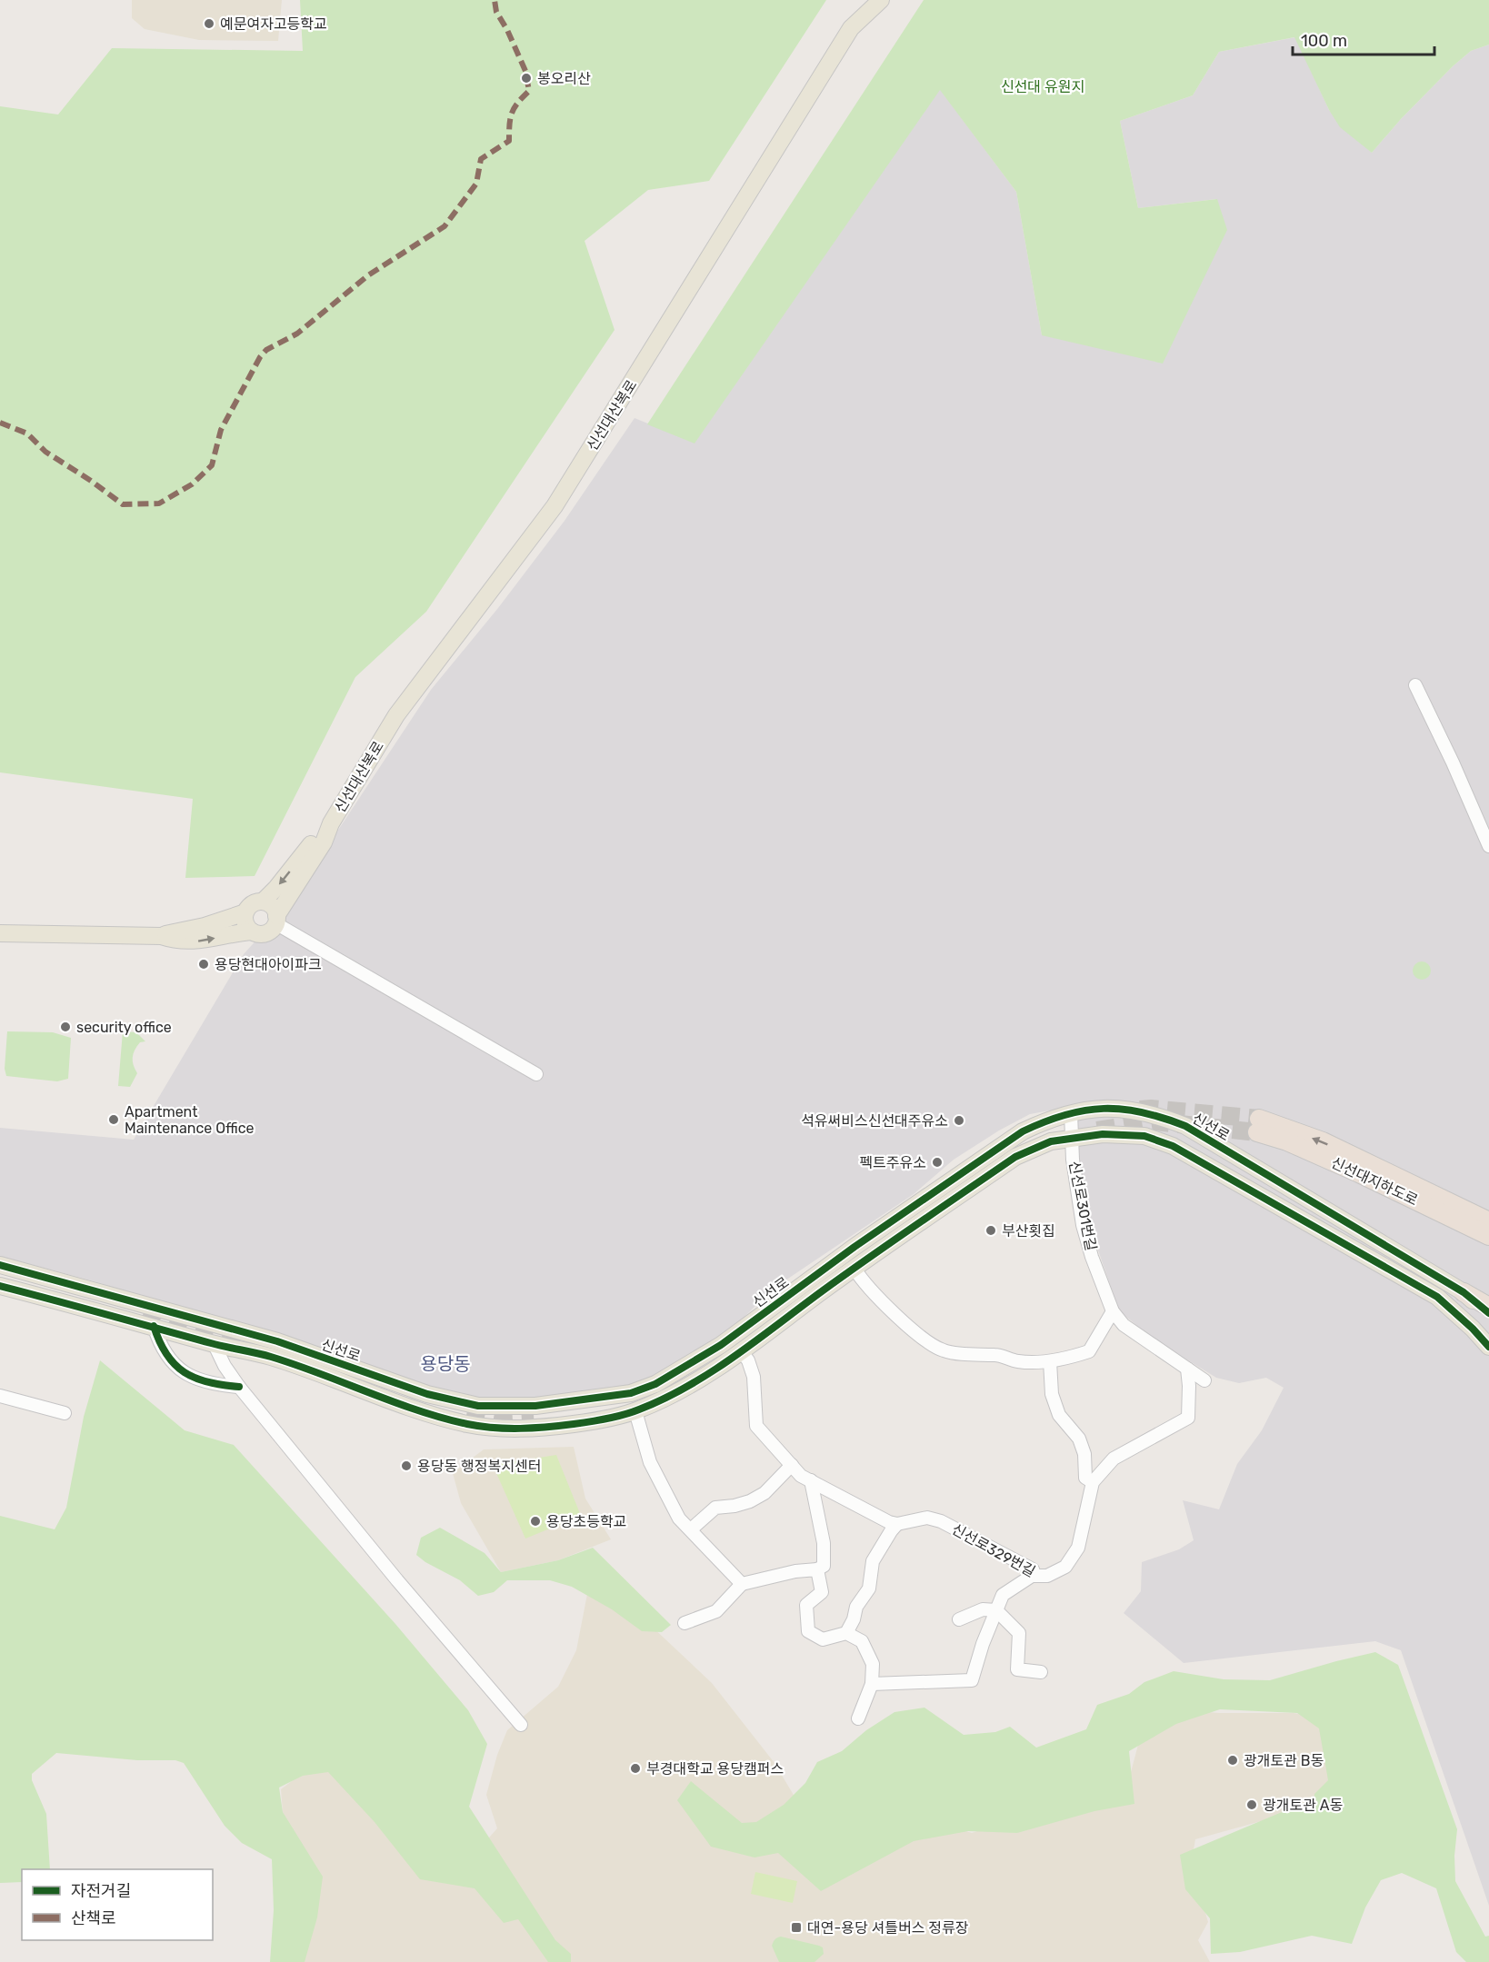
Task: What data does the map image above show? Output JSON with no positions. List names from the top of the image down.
{
  "streets": {
    "highway": ["신선대지하도로"],
    "main road": ["신선대산복로", "신선로"],
    "street": ["신선로301번길", "신선로329번길"]
  },
  "crossings": [
    ["신선로", "신선로301번길"],
    ["신선로301번길", "신선로329번길"]
  ],
  "districts": ["용당동"],
  "parks": ["신선대 유원지"],
  "places": {
    "other": [
      "예문여자고등학교",
      "봉오리산",
      "용당현대아이파크",
      "security office",
      "Apartment Maintenance Office",
      "석유써비스신선대주유소",
      "펙트주유소",
      "부산횟집",
      "용당동 행정복지센터",
      "용당초등학교",
      "광개토관 B동",
      "부경대학교 용당캠퍼스",
      "광개토관 A동"
    ],
    "transit": ["대연-용당 셔틀버스 정류장"]
  },
  "legend": ["자전거길", "산책로"],
  "scale_bar": "100 m"
}
